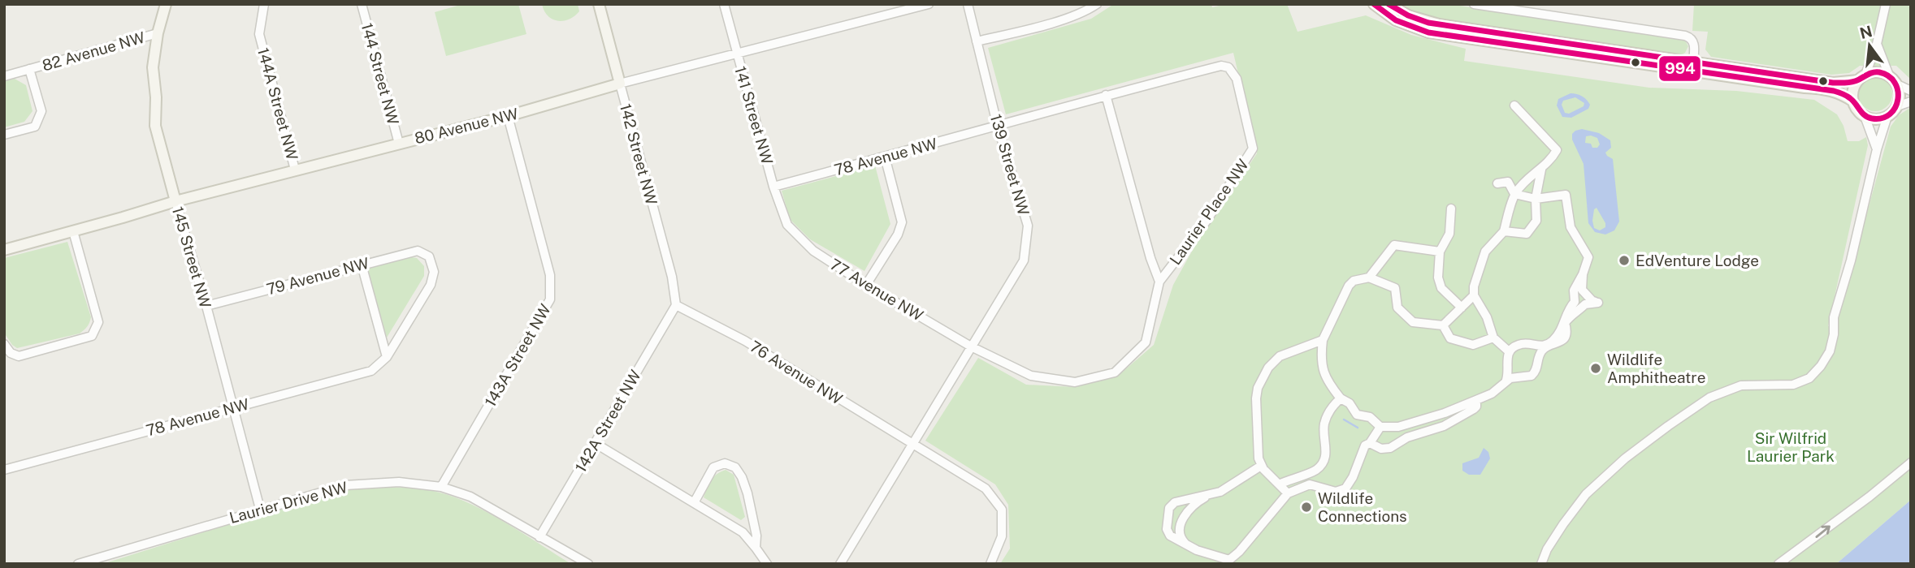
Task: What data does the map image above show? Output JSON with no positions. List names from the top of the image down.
{
  "streets": {
    "street": [
      "82 Avenue NW",
      "144 Street NW",
      "144A Street NW",
      "141 Street NW",
      "80 Avenue NW",
      "142 Street NW",
      "78 Avenue NW",
      "139 Street NW",
      "Laurier Place NW",
      "145 Street NW",
      "79 Avenue NW",
      "77 Avenue NW",
      "143A Street NW",
      "76 Avenue NW",
      "142A Street NW",
      "Laurier Drive NW"
    ]
  },
  "crossings": [
    ["82 Avenue NW", "145 Street NW"],
    ["144 Street NW", "80 Avenue NW"],
    ["144A Street NW", "80 Avenue NW"],
    ["141 Street NW", "80 Avenue NW"],
    ["141 Street NW", "78 Avenue NW"],
    ["141 Street NW", "77 Avenue NW"],
    ["80 Avenue NW", "142 Street NW"],
    ["80 Avenue NW", "145 Street NW"],
    ["80 Avenue NW", "143A Street NW"],
    ["142 Street NW", "76 Avenue NW"],
    ["142 Street NW", "142A Street NW"],
    ["78 Avenue NW", "139 Street NW"],
    ["78 Avenue NW", "Laurier Place NW"],
    ["78 Avenue NW", "145 Street NW"],
    ["78 Avenue NW", "79 Avenue NW"],
    ["139 Street NW", "Laurier Place NW"],
    ["139 Street NW", "77 Avenue NW"],
    ["Laurier Place NW", "77 Avenue NW"],
    ["145 Street NW", "79 Avenue NW"],
    ["145 Street NW", "Laurier Drive NW"],
    ["143A Street NW", "Laurier Drive NW"],
    ["76 Avenue NW", "142A Street NW"],
    ["142A Street NW", "Laurier Drive NW"]
  ],
  "parks": ["Sir Wilfrid Laurier Park"],
  "places": ["EdVenture Lodge", "Wildlife Amphitheatre", "Wildlife Connections"],
  "lines": ["transit line 994"],
  "north": "top"
}
